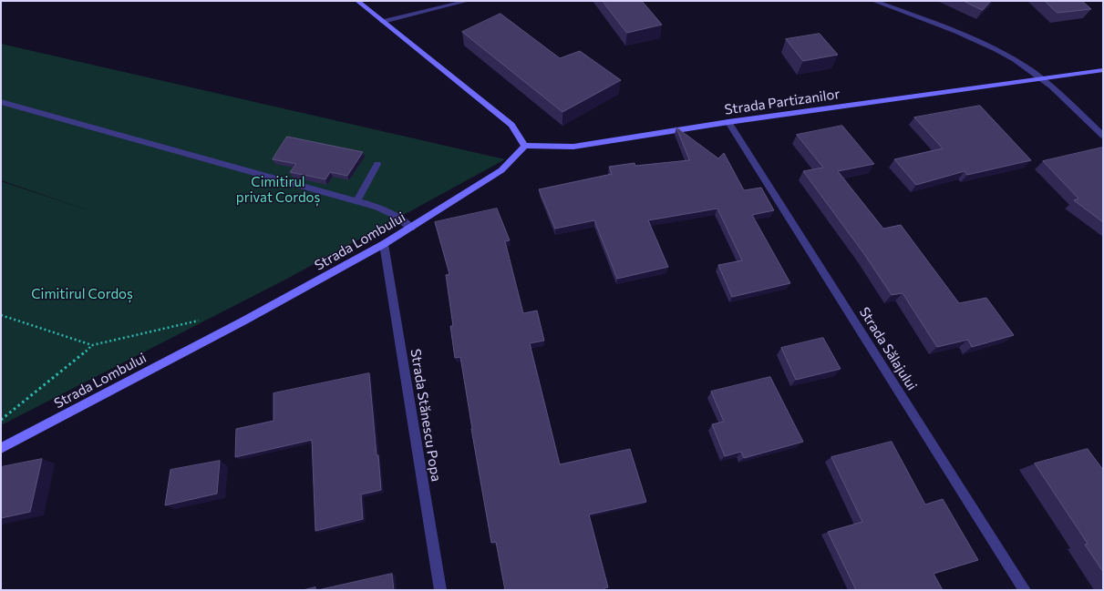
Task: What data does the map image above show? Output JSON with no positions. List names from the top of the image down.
{
  "streets": {
    "street": [
      "Strada Partizanilor",
      "Strada Lombului",
      "Strada Sălajului",
      "Strada Stănescu Popa"
    ]
  },
  "crossings": [
    ["Strada Partizanilor", "Strada Lombului"],
    ["Strada Partizanilor", "Strada Sălajului"],
    ["Strada Lombului", "Strada Stănescu Popa"]
  ],
  "parks": ["Cimitirul privat Cordoș", "Cimitirul Cordoș"]
}
